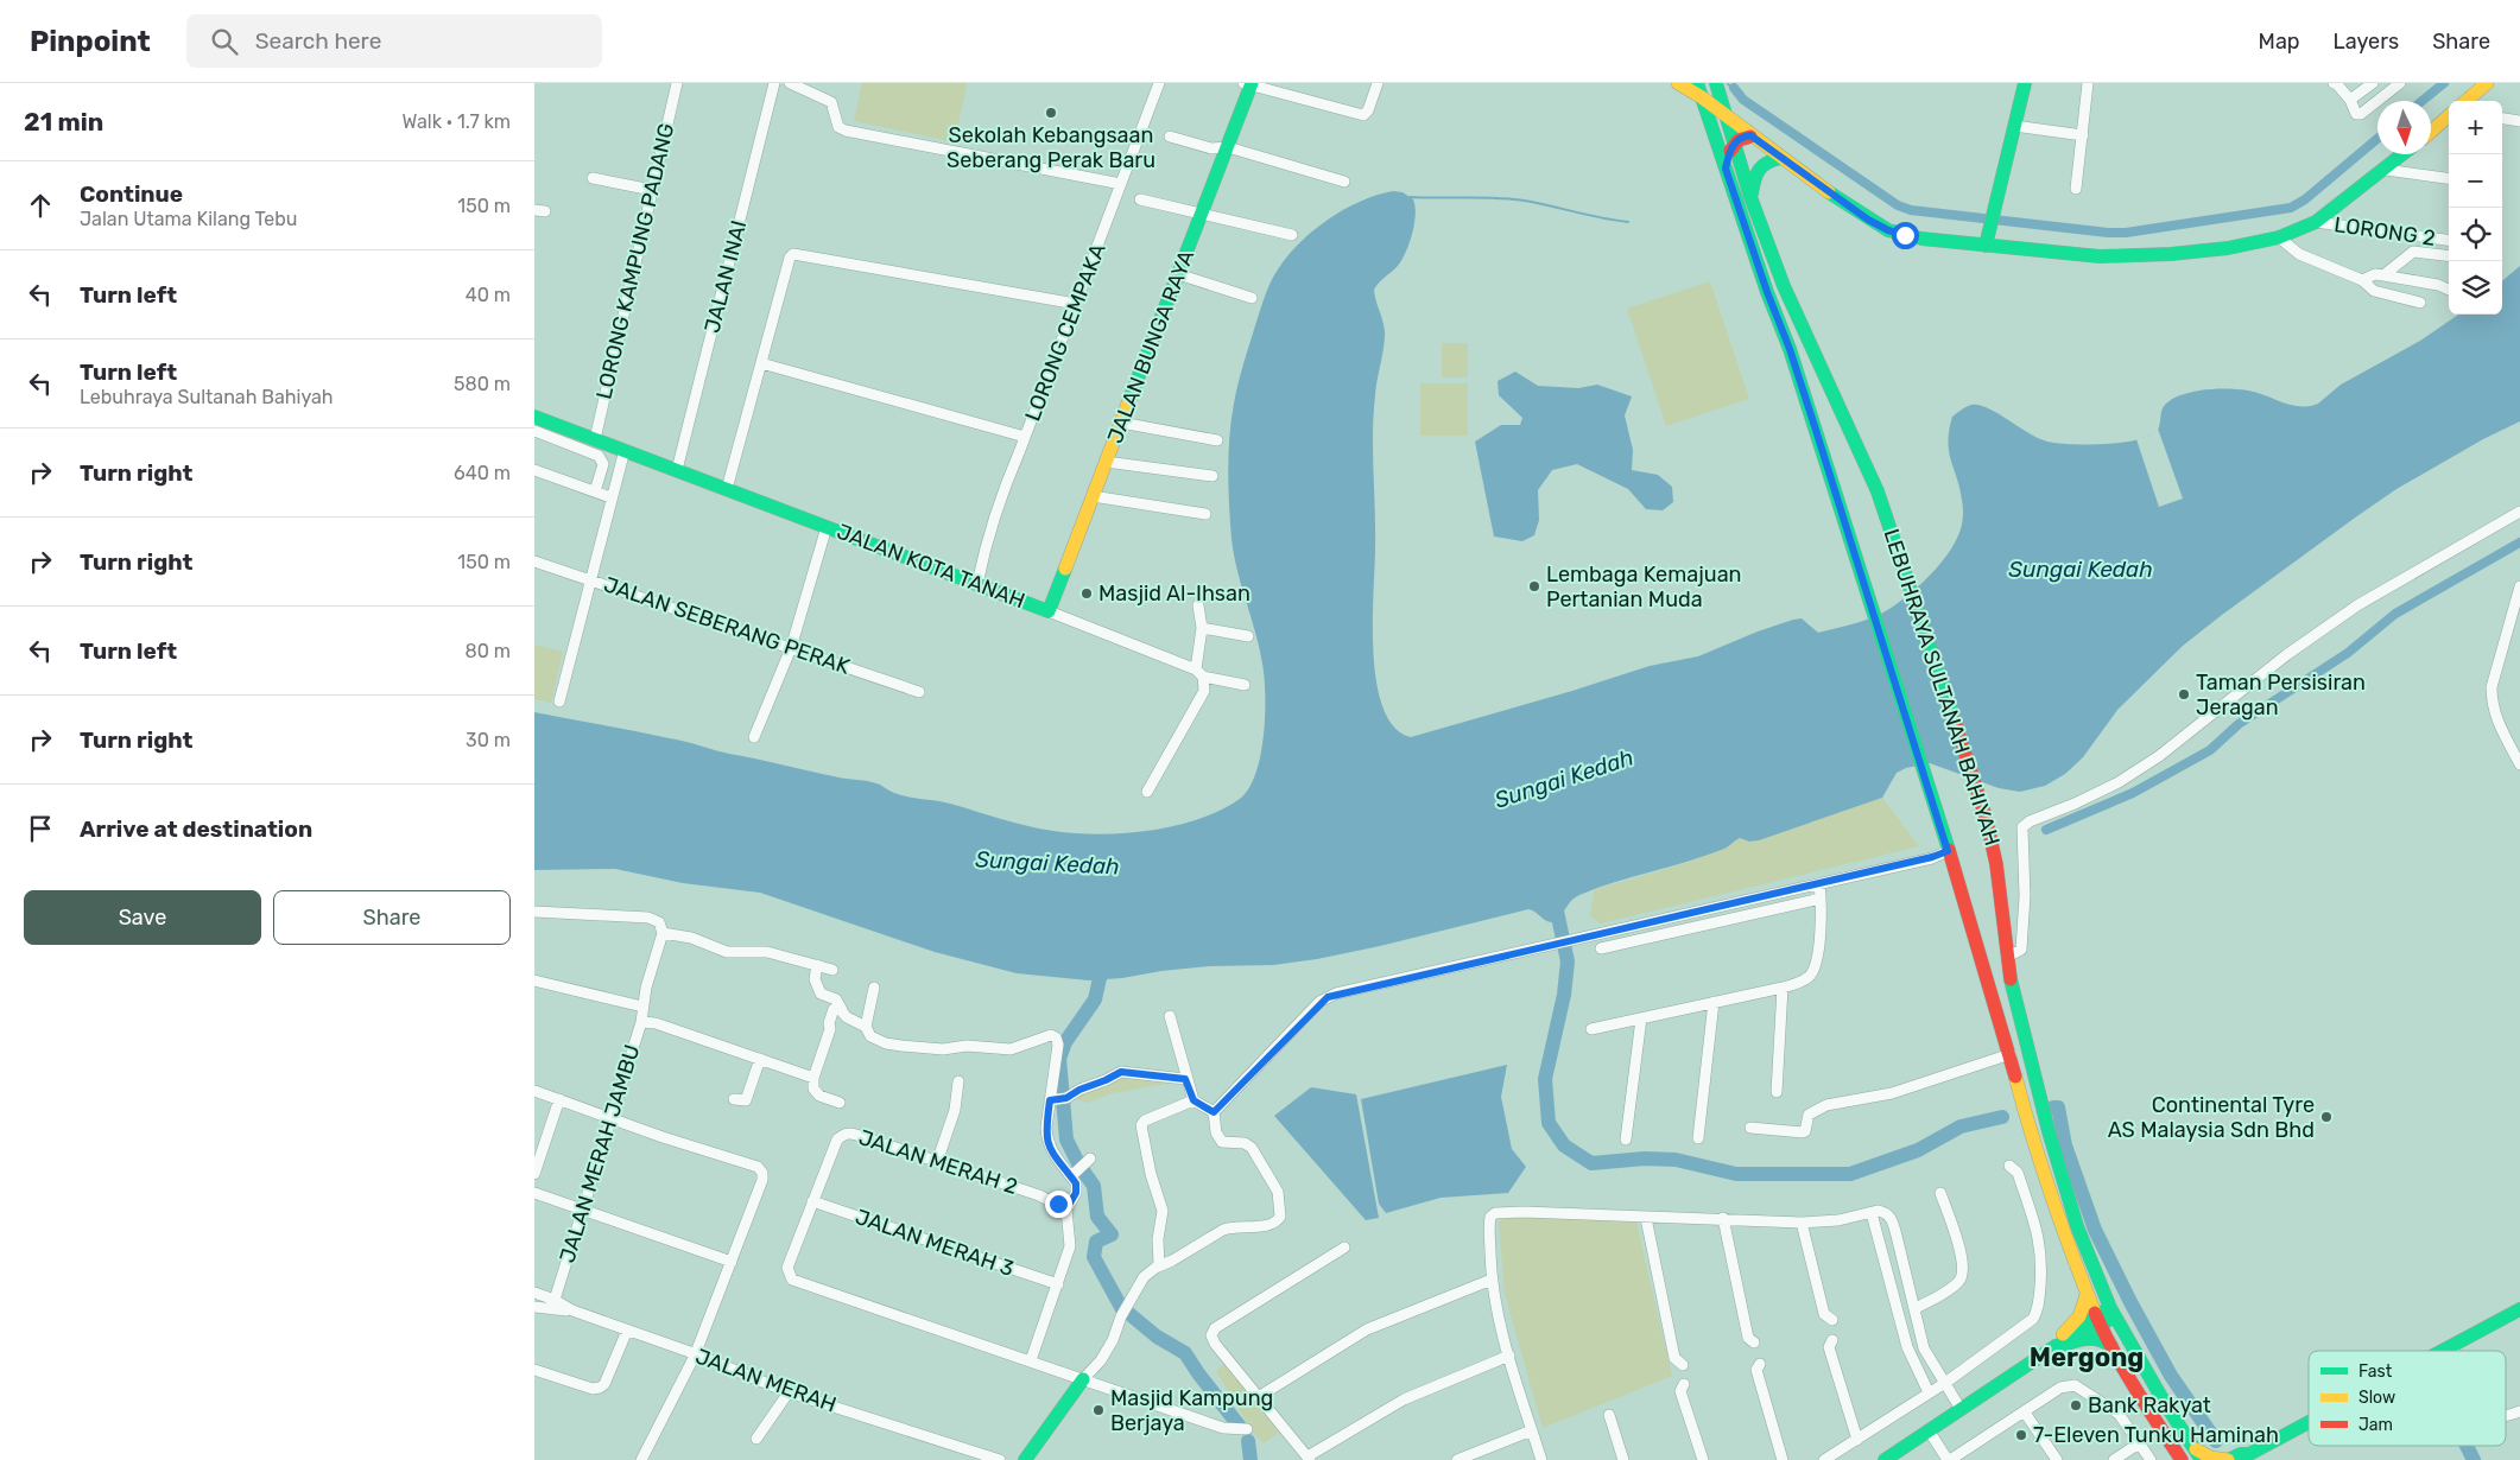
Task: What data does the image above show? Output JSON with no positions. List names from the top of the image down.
{
  "streets": {
    "main road": ["JALAN BUNGA RAYA", "JALAN KOTA TANAH", "LEBUHRAYA SULTANAH BAHIYAH"],
    "street": [
      "LORONG 2",
      "LORONG KAMPUNG PADANG",
      "JALAN INAI",
      "LORONG CEMPAKA",
      "JALAN SEBERANG PERAK",
      "JALAN MERAH JAMBU",
      "JALAN MERAH 2",
      "JALAN MERAH 3",
      "JALAN MERAH"
    ]
  },
  "crossings": [
    ["LORONG KAMPUNG PADANG", "JALAN KOTA TANAH"],
    ["JALAN INAI", "JALAN KOTA TANAH"],
    ["LORONG CEMPAKA", "JALAN KOTA TANAH"],
    ["JALAN BUNGA RAYA", "JALAN KOTA TANAH"],
    ["JALAN MERAH JAMBU", "JALAN MERAH"],
    ["JALAN MERAH 2", "JALAN MERAH 3"]
  ],
  "districts": ["Mergong"],
  "water": ["Sungai Kedah"],
  "places": [
    "Sekolah Kebangsaan Seberang Perak Baru",
    "Lembaga Kemajuan Pertanian Muda",
    "Masjid Al-Ihsan",
    "Taman Persisiran Jeragan",
    "Continental Tyre AS Malaysia Sdn Bhd",
    "Bank Rakyat",
    "Masjid Kampung Berjaya",
    "7-Eleven Tunku Haminah"
  ],
  "legend": ["Fast", "Slow", "Jam"],
  "north": "bottom",
  "page": {
    "header": "Pinpoint",
    "search": "Search here",
    "nav": ["Map", "Layers", "Share"],
    "heading": ["21 min", "Walk · 1.7 km"],
    "map_buttons": ["+", "−"],
    "list": [
      ["Continue", "Jalan Utama Kilang Tebu", "150 m"],
      ["Turn left", "40 m"],
      ["Turn left", "Lebuhraya Sultanah Bahiyah", "580 m"],
      ["Turn right", "640 m"],
      ["Turn right", "150 m"],
      ["Turn left", "80 m"],
      ["Turn right", "30 m"],
      "Arrive at destination"
    ],
    "buttons": ["Save", "Share"]
  }
}
